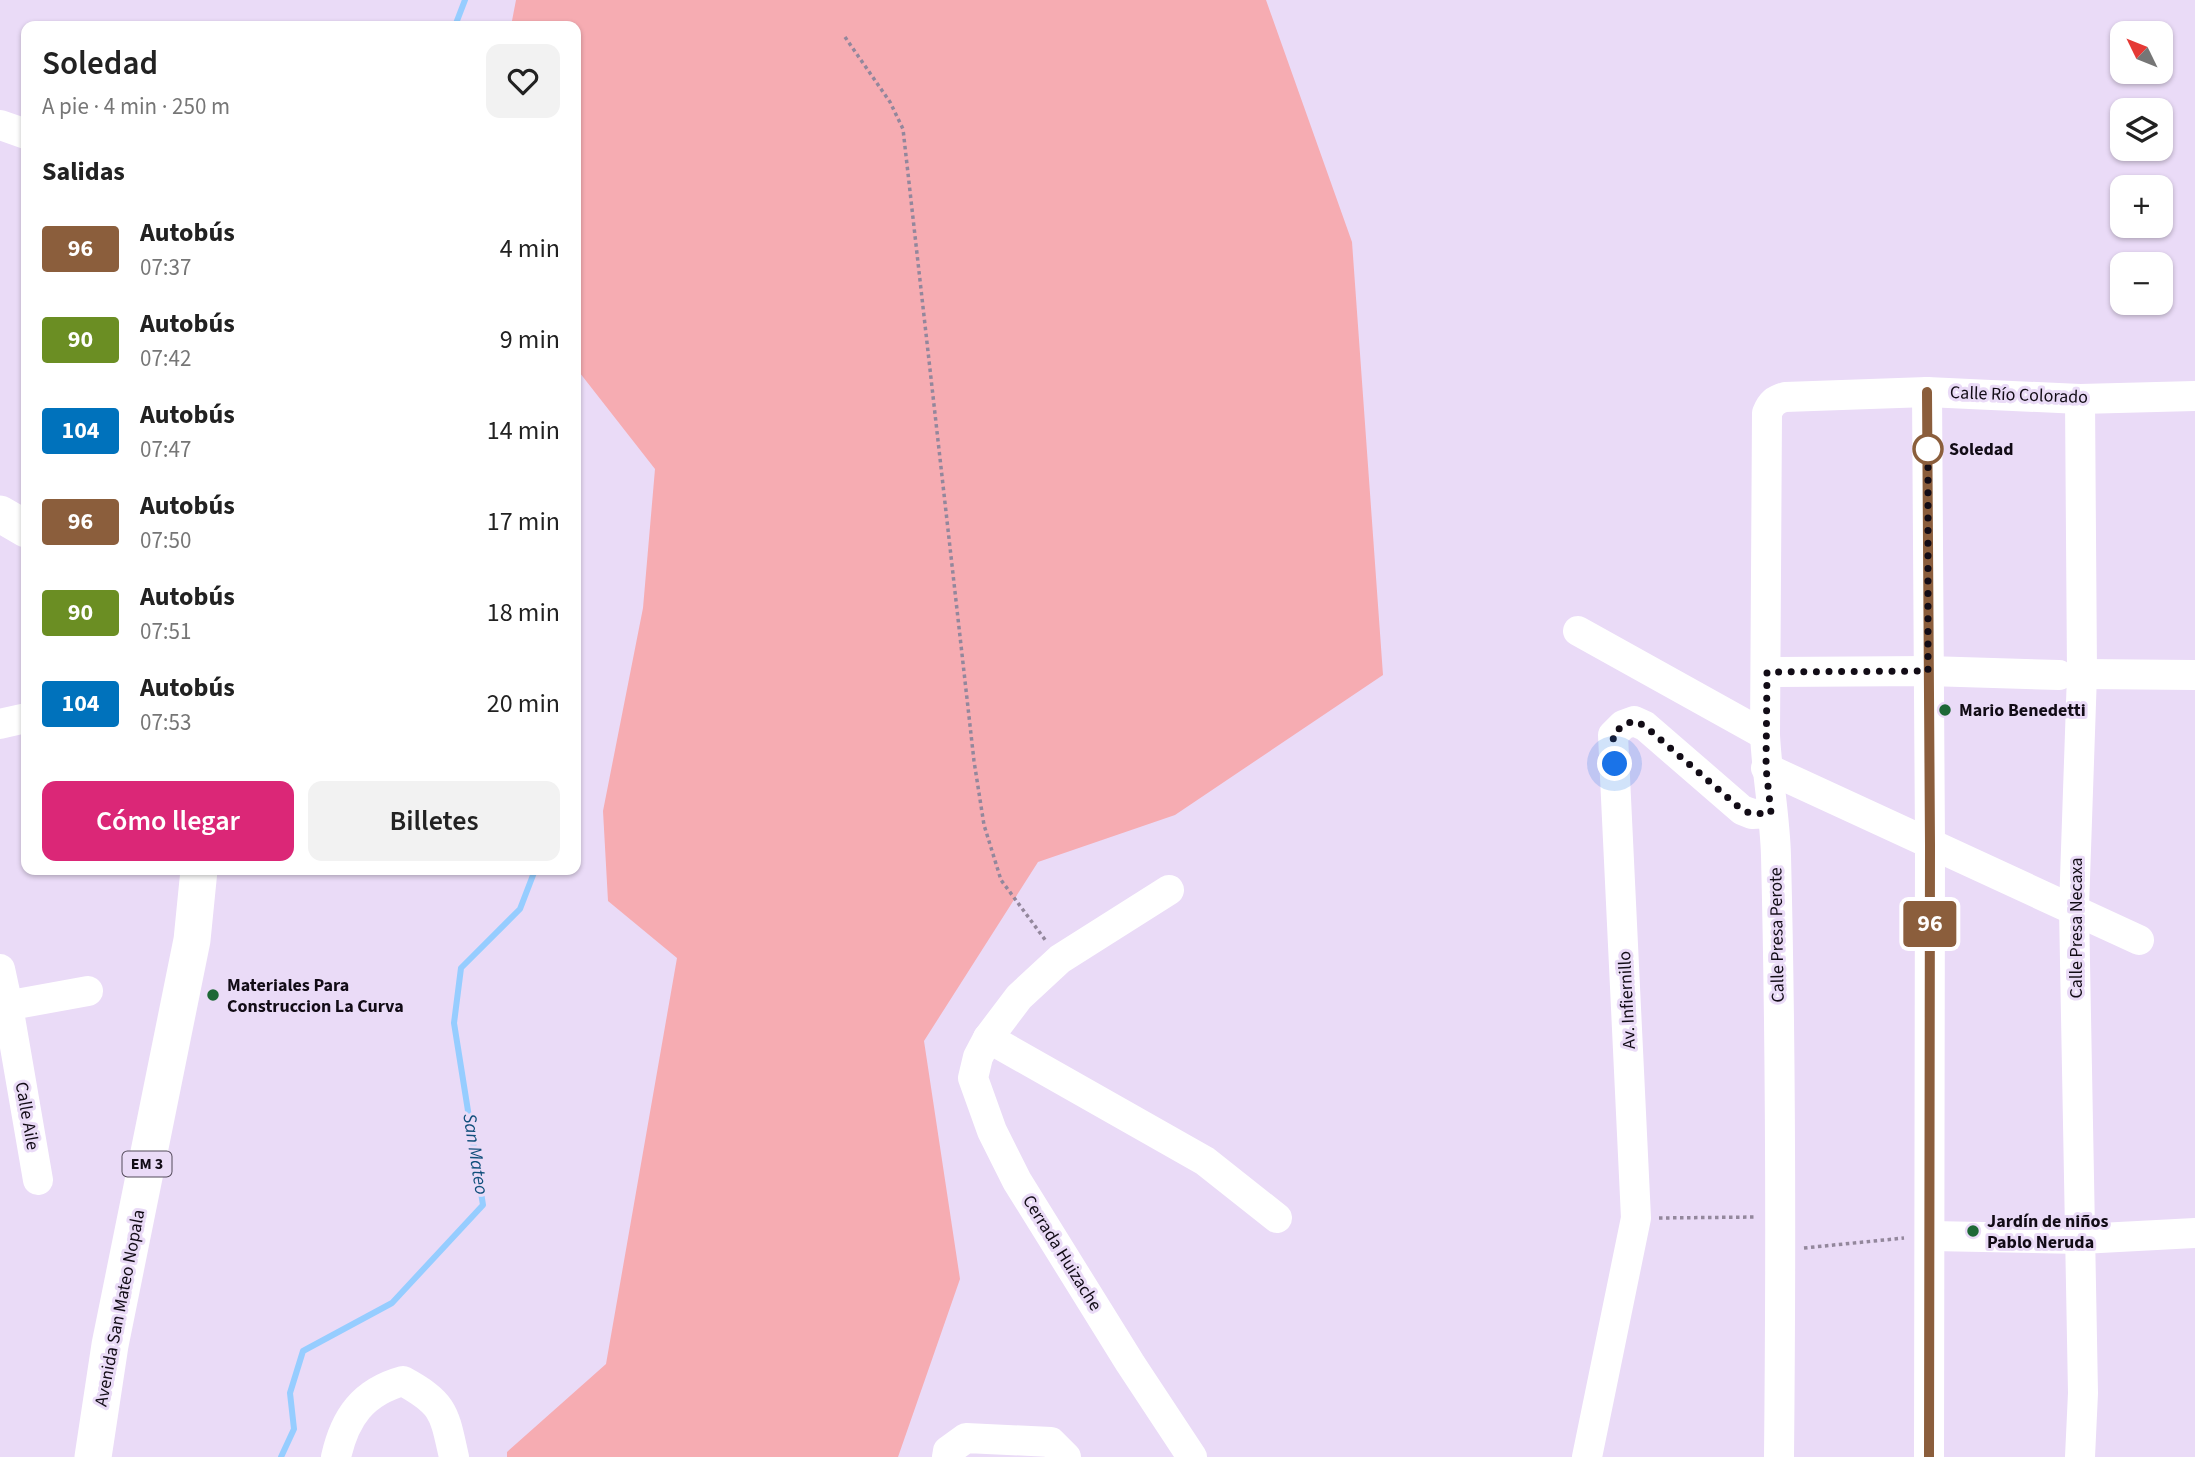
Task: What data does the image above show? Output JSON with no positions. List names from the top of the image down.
{
  "streets": {
    "main road": ["EM 3", "Avenida San Mateo Nopala"],
    "street": [
      "Calle Río Colorado",
      "Calle Presa Necaxa",
      "Calle Presa Perote",
      "Av. Infiernillo",
      "Calle Aile",
      "Cerrada Huizache"
    ]
  },
  "crossings": [
    ["Calle Río Colorado", "Calle Presa Necaxa"],
    ["Calle Río Colorado", "Calle Presa Perote"],
    ["Calle Presa Perote", "Av. Infiernillo"]
  ],
  "water": ["San Mateo"],
  "places": [
    "Soledad",
    "Mario Benedetti",
    "Materiales Para Construccion La Curva",
    "Jardín de niños Pablo Neruda"
  ],
  "lines": ["bus line 96"],
  "north": "top left",
  "page": {
    "on_map": "96",
    "map_buttons": ["+", "−"],
    "heading": [
      ["Soledad", "A pie · 4 min · 250 m"],
      "Salidas"
    ],
    "list": [
      {
        "mark": "96",
        "name": "Autobús",
        "note": "07:37",
        "value": "4 min"
      },
      {
        "mark": "90",
        "name": "Autobús",
        "note": "07:42",
        "value": "9 min"
      },
      {
        "mark": "104",
        "name": "Autobús",
        "note": "07:47",
        "value": "14 min"
      },
      {
        "mark": "96",
        "name": "Autobús",
        "note": "07:50",
        "value": "17 min"
      },
      {
        "mark": "90",
        "name": "Autobús",
        "note": "07:51",
        "value": "18 min"
      },
      {
        "mark": "104",
        "name": "Autobús",
        "note": "07:53",
        "value": "20 min"
      }
    ],
    "buttons": ["Cómo llegar", "Billetes"]
  }
}
